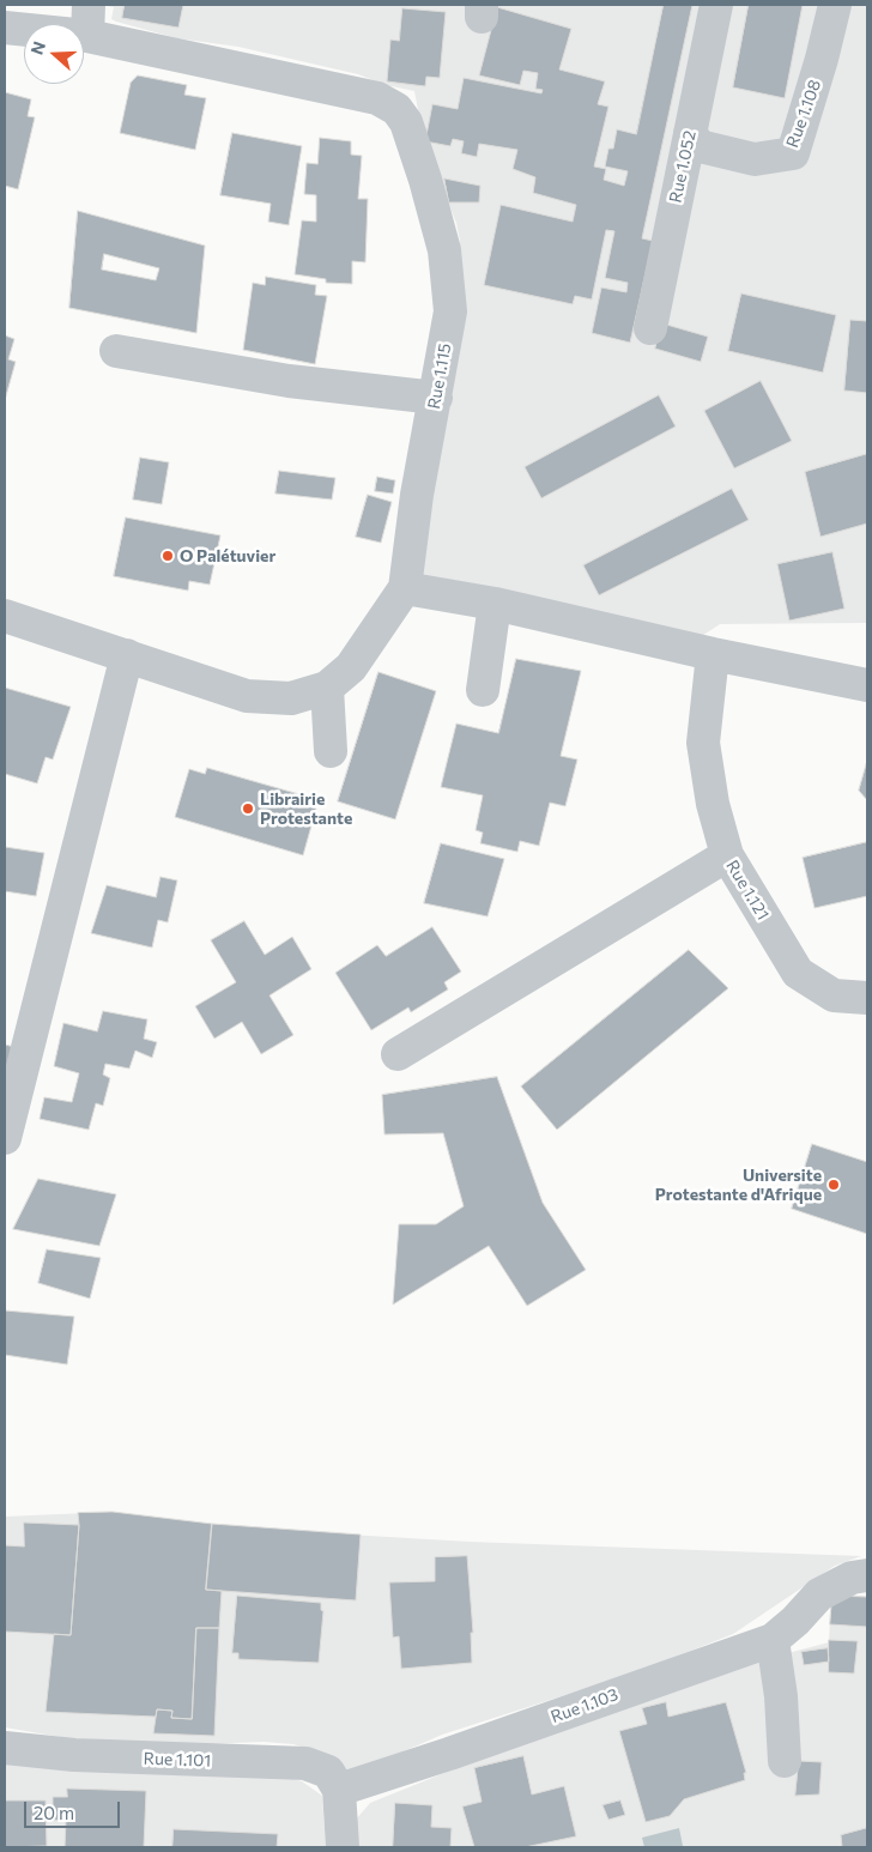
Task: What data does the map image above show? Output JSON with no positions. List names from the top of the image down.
{
  "streets": {
    "street": [
      "Rue 1.108",
      "Rue 1.052",
      "Rue 1.115",
      "Rue 1.121",
      "Rue 1.103",
      "Rue 1.101"
    ]
  },
  "crossings": [
    ["Rue 1.108", "Rue 1.052"],
    ["Rue 1.103", "Rue 1.101"]
  ],
  "places": ["O Palétuvier", "Librairie Protestante", "Universite Protestante d'Afrique"],
  "scale_bar": "20 m",
  "north": "left"
}
